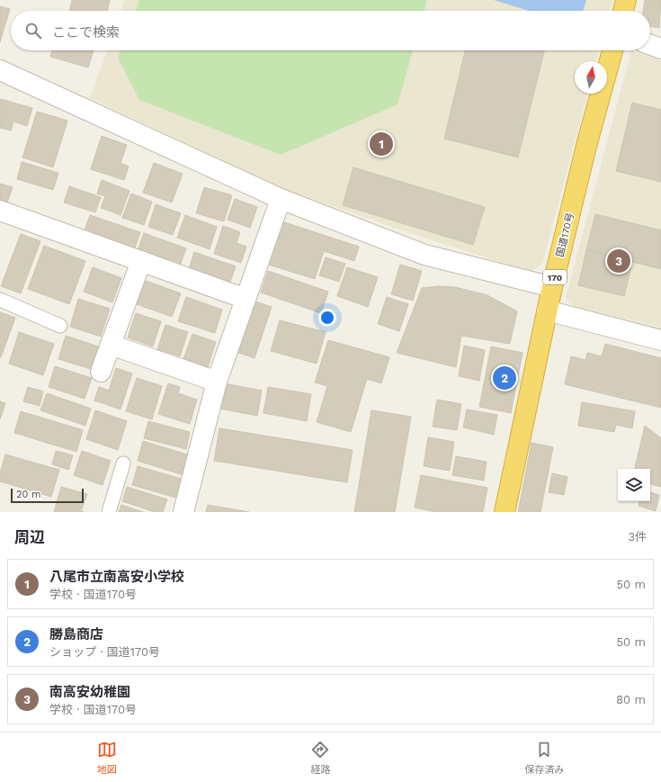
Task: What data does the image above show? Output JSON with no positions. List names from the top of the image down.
{
  "streets": {
    "highway": ["国道170号", "170"]
  },
  "scale_bar": "20 m",
  "north": "top",
  "page": {
    "search": "ここで検索",
    "pins": ["1", "3", "2"],
    "scale": "20 m",
    "heading": ["周辺", "3件"],
    "list": [
      {
        "mark": "1",
        "name": "八尾市立南高安小学校",
        "note": "学校 · 国道170号",
        "value": "50 m"
      },
      {
        "mark": "2",
        "name": "勝島商店",
        "note": "ショップ · 国道170号",
        "value": "50 m"
      },
      {
        "mark": "3",
        "name": "南高安幼稚園",
        "note": "学校 · 国道170号",
        "value": "80 m"
      }
    ],
    "nav": ["地図", "経路", "保存済み"]
  }
}
